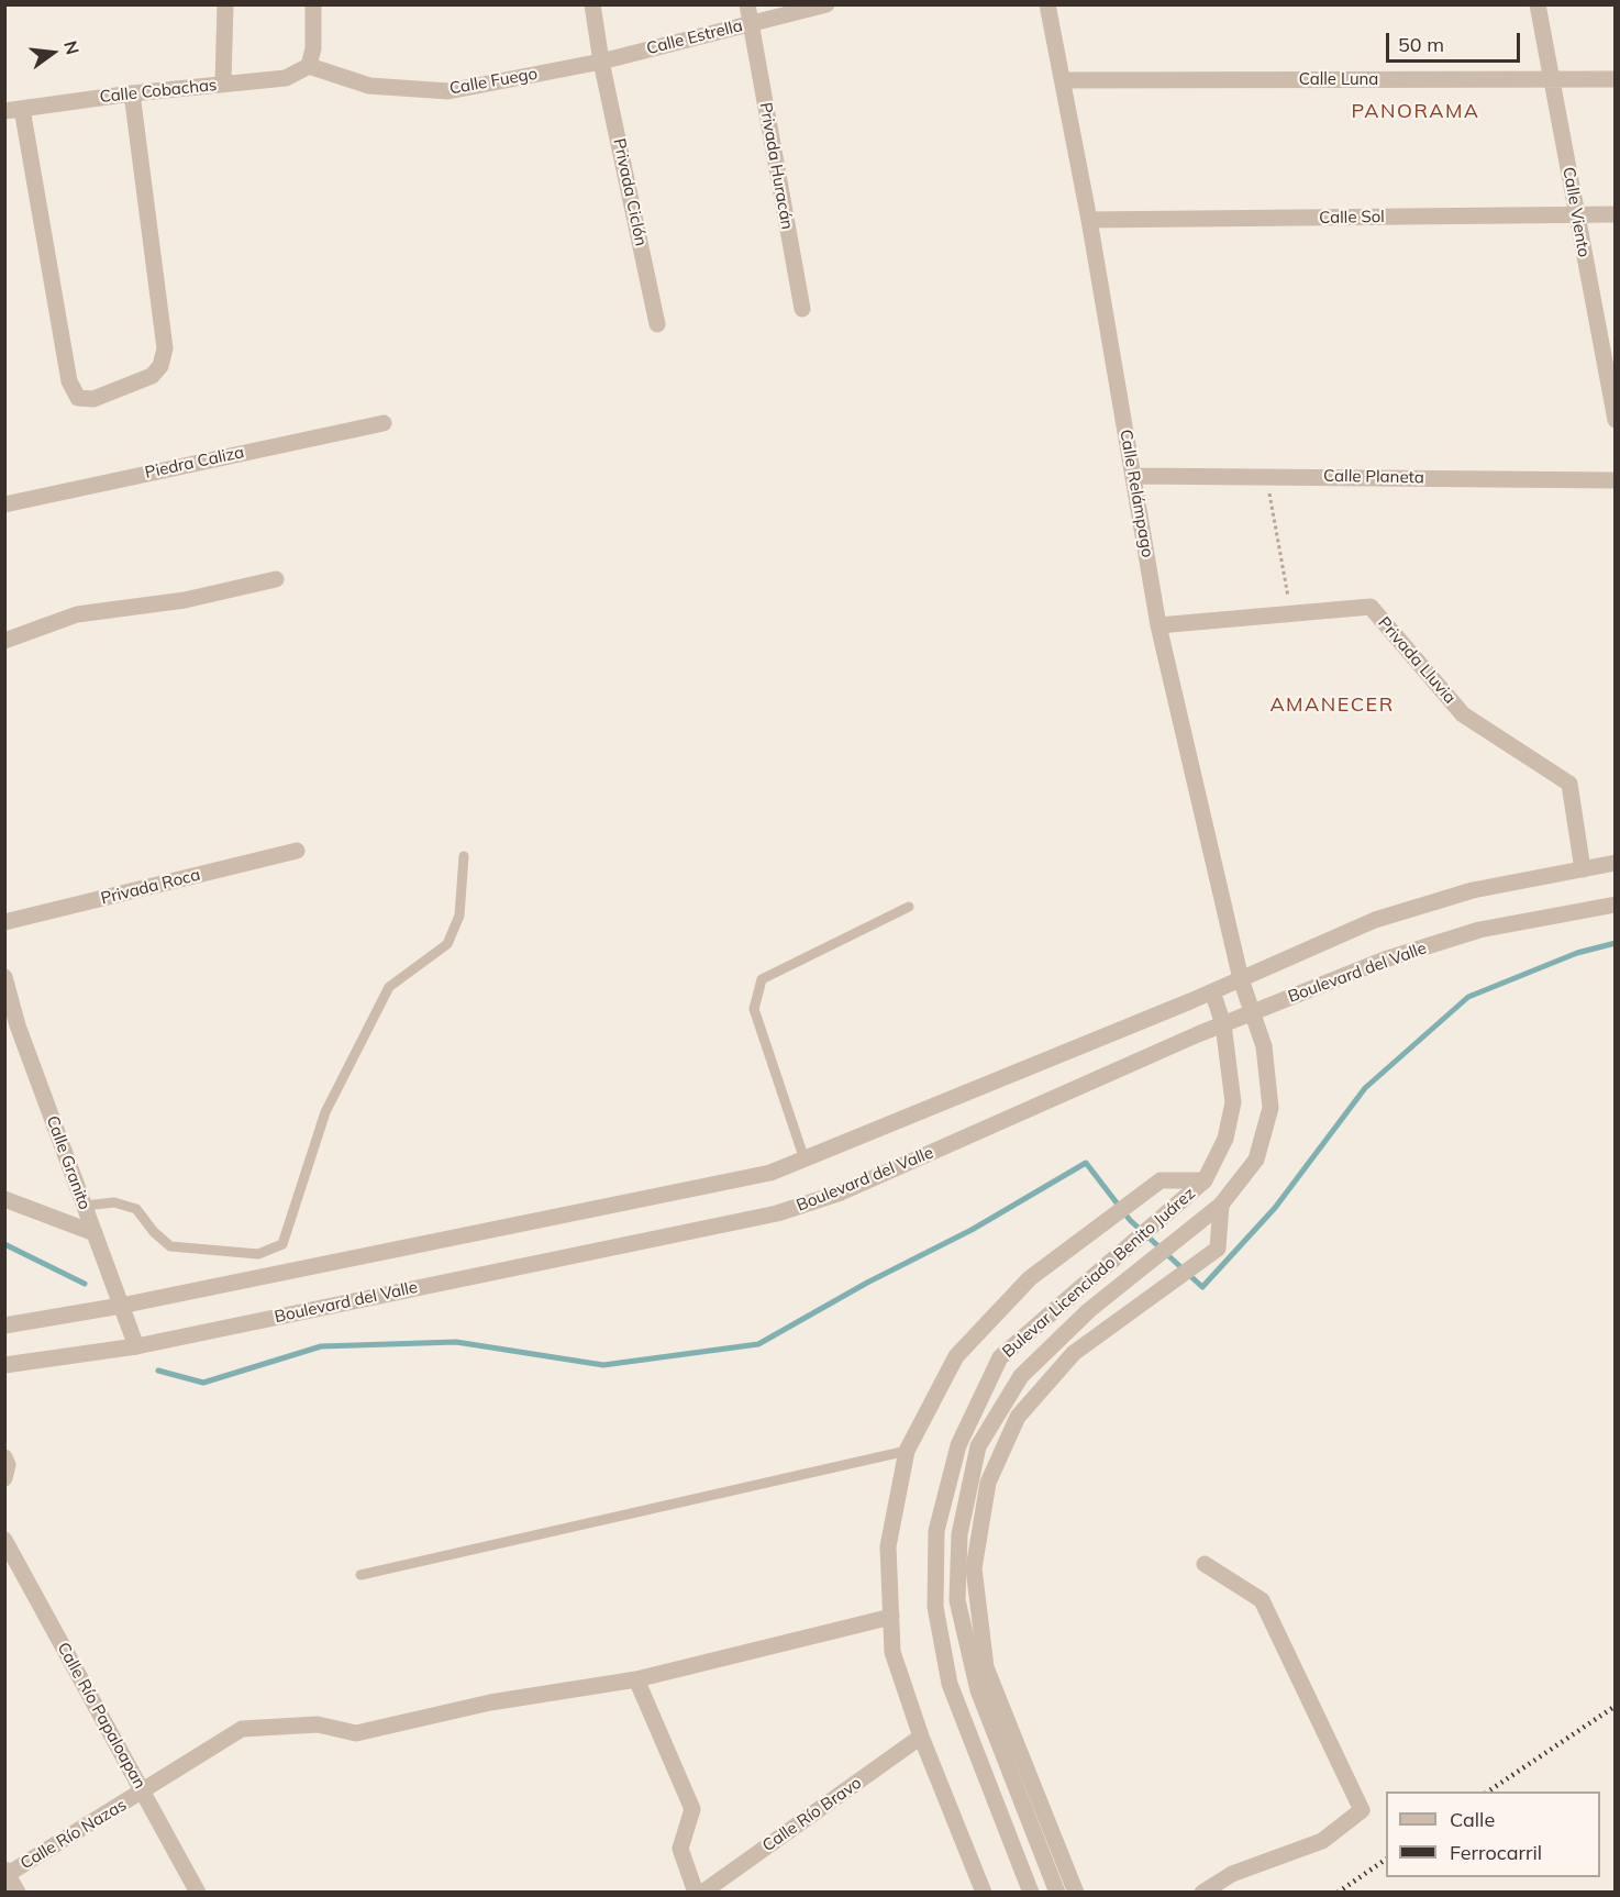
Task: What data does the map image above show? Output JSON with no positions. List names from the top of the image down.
{
  "streets": {
    "street": [
      "Calle Estrella",
      "Calle Luna",
      "Calle Fuego",
      "Calle Cobachas",
      "Privada Huracán",
      "Privada Ciclón",
      "Calle Viento",
      "Calle Sol",
      "Piedra Caliza",
      "Calle Planeta",
      "Calle Relámpago",
      "Privada Lluvia",
      "Privada Roca",
      "Boulevard del Valle",
      "Calle Granito",
      "Bulevar Licenciado Benito Juárez",
      "Calle Río Papaloapan",
      "Calle Río Bravo",
      "Calle Río Nazas"
    ]
  },
  "crossings": [
    ["Calle Estrella", "Calle Fuego"],
    ["Calle Estrella", "Privada Huracán"],
    ["Calle Estrella", "Privada Ciclón"],
    ["Calle Luna", "Calle Viento"],
    ["Calle Luna", "Calle Relámpago"],
    ["Calle Fuego", "Calle Cobachas"],
    ["Calle Fuego", "Privada Ciclón"],
    ["Calle Viento", "Calle Sol"],
    ["Calle Sol", "Calle Relámpago"],
    ["Calle Planeta", "Calle Relámpago"],
    ["Calle Relámpago", "Privada Lluvia"],
    ["Calle Relámpago", "Bulevar Licenciado Benito Juárez"],
    ["Boulevard del Valle", "Calle Granito"],
    ["Boulevard del Valle", "Bulevar Licenciado Benito Juárez"],
    ["Calle Río Papaloapan", "Calle Río Nazas"]
  ],
  "districts": ["PANORAMA", "AMANECER"],
  "legend": ["Calle", "Ferrocarril"],
  "scale_bar": "50 m",
  "north": "right"
}
